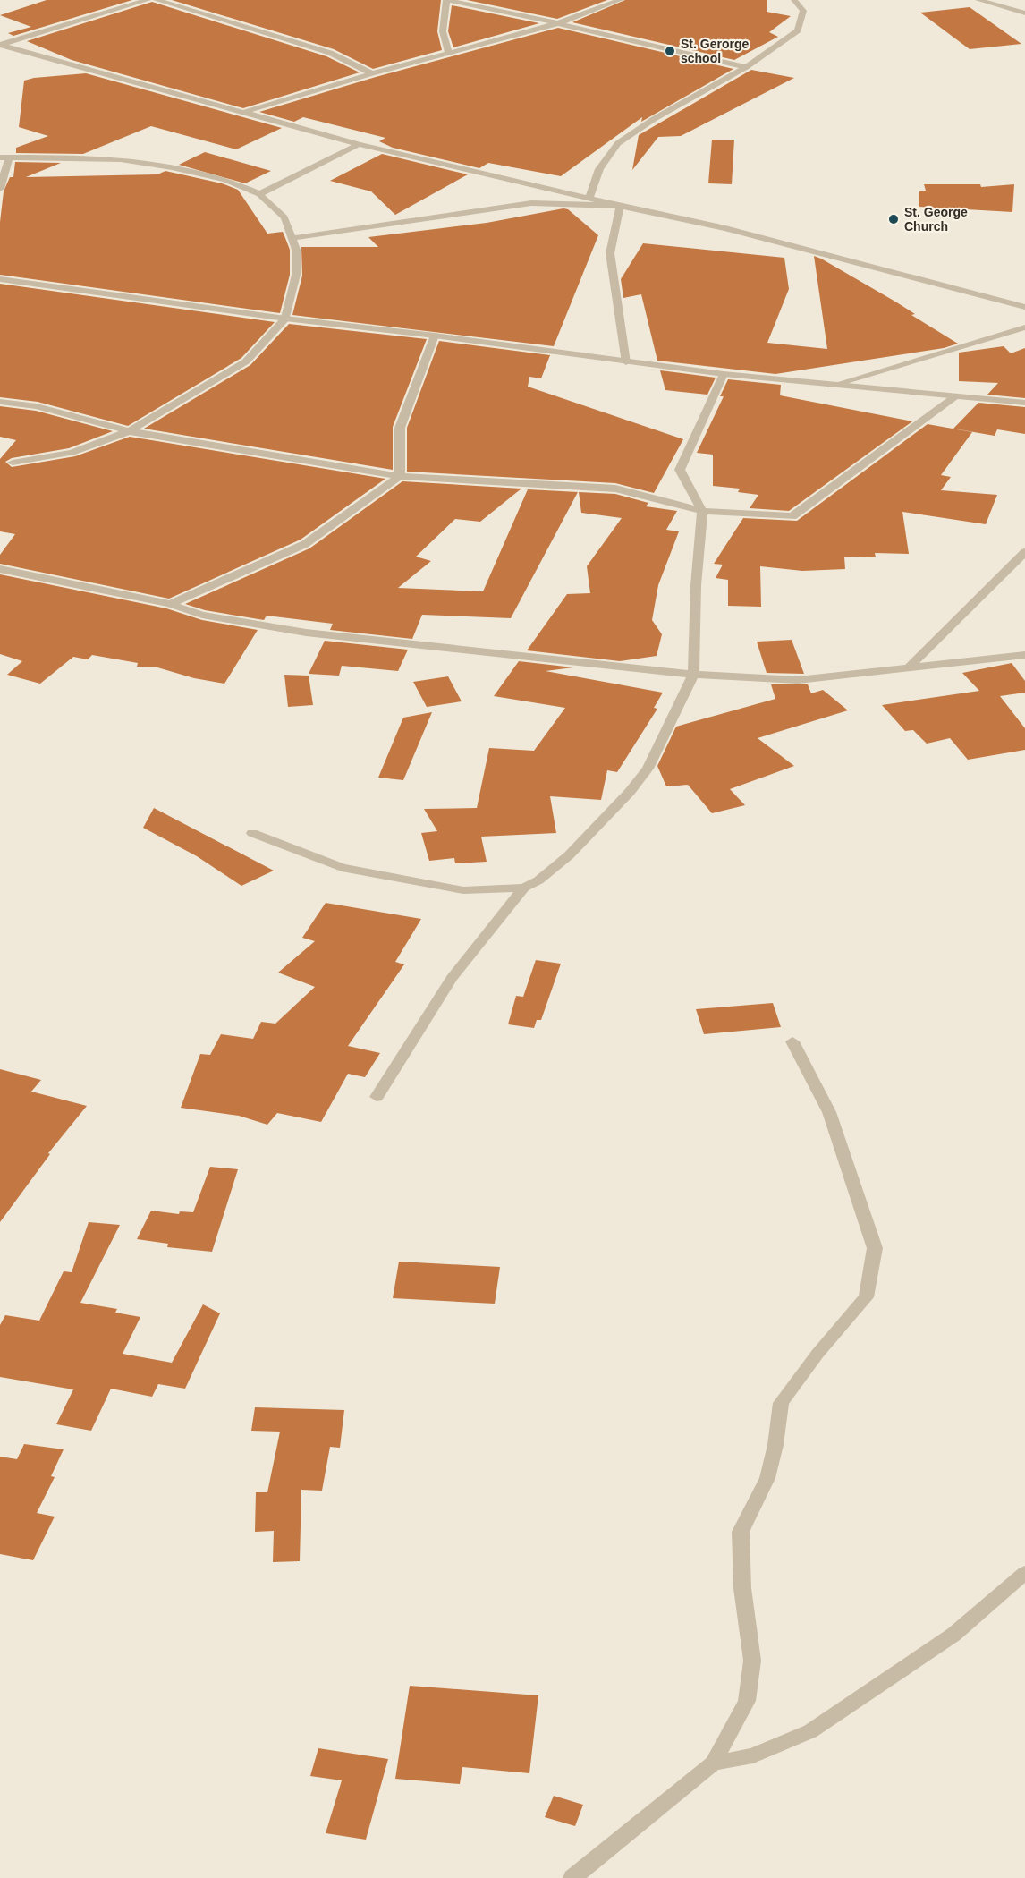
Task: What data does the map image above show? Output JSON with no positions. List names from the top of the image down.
{
  "places": ["St. Gerorge school", "St. George Church"]
}
